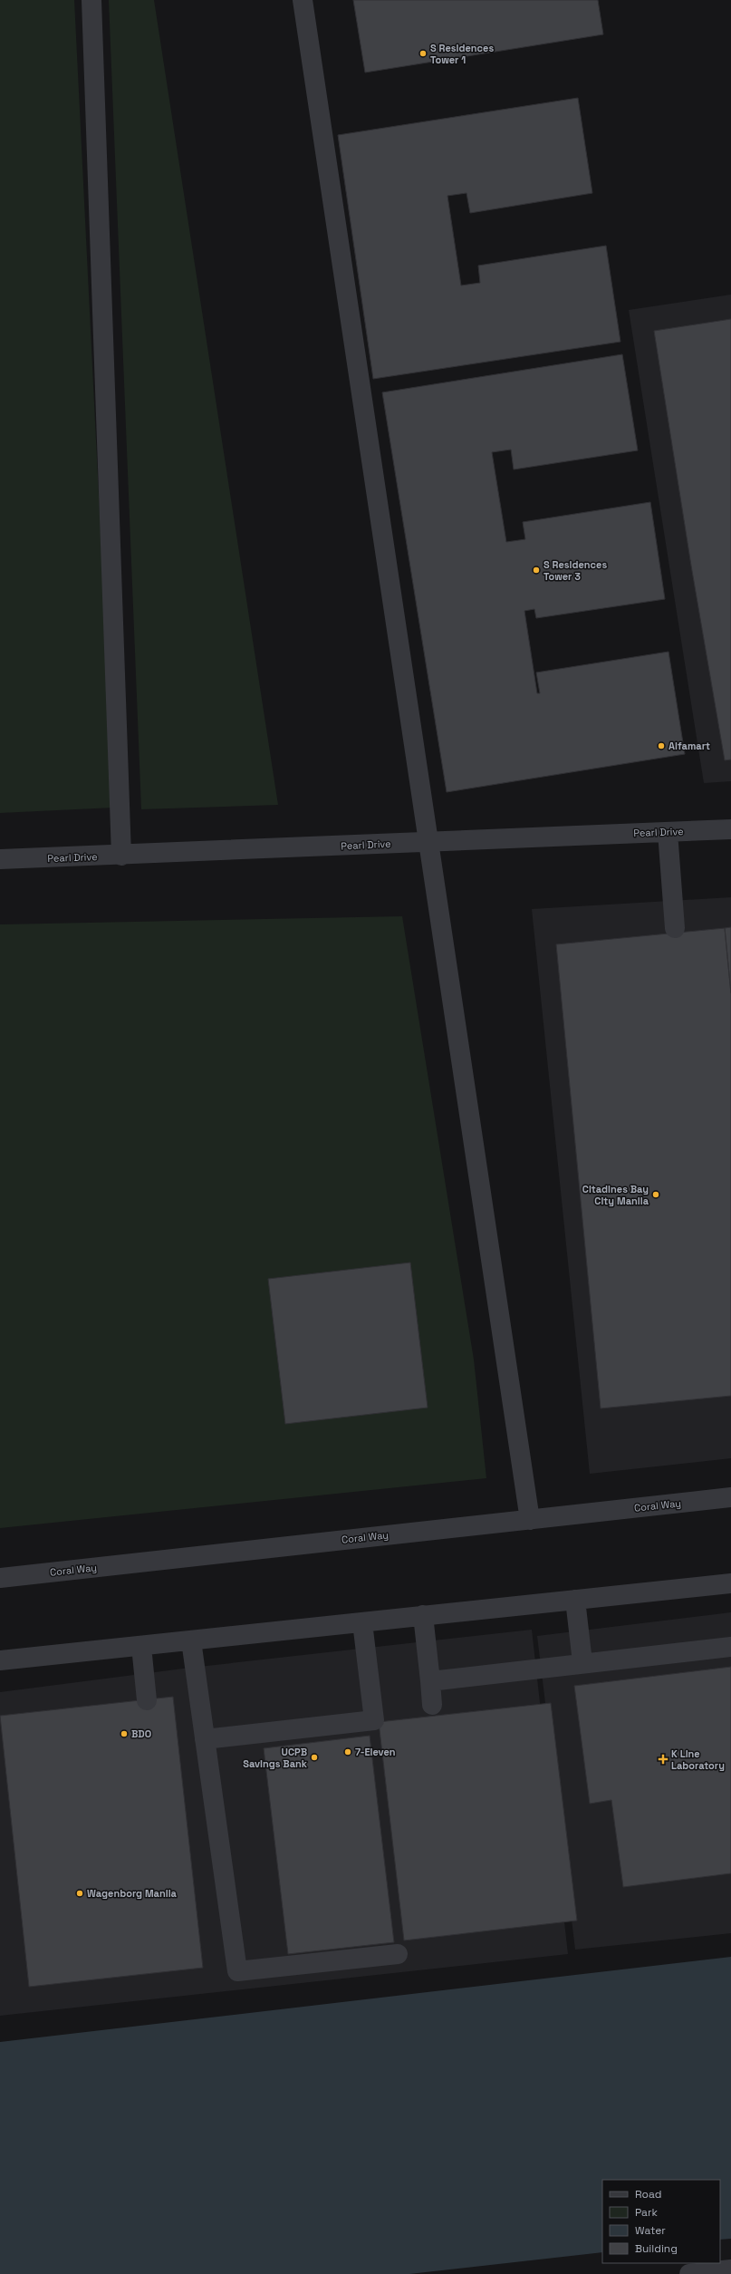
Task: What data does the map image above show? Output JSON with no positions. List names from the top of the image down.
{
  "streets": {
    "street": ["Pearl Drive", "Coral Way"]
  },
  "places": {
    "other": [
      "S Residences Tower 1",
      "S Residences Tower 3",
      "Alfamart",
      "Citadines Bay City Manila",
      "BDO",
      "7-Eleven",
      "UCPB Savings Bank",
      "Wagenborg Manila"
    ],
    "health": ["K Line Laboratory"]
  },
  "legend": [
    "Road",
    "Park",
    "Water",
    "Building"
  ]
}
